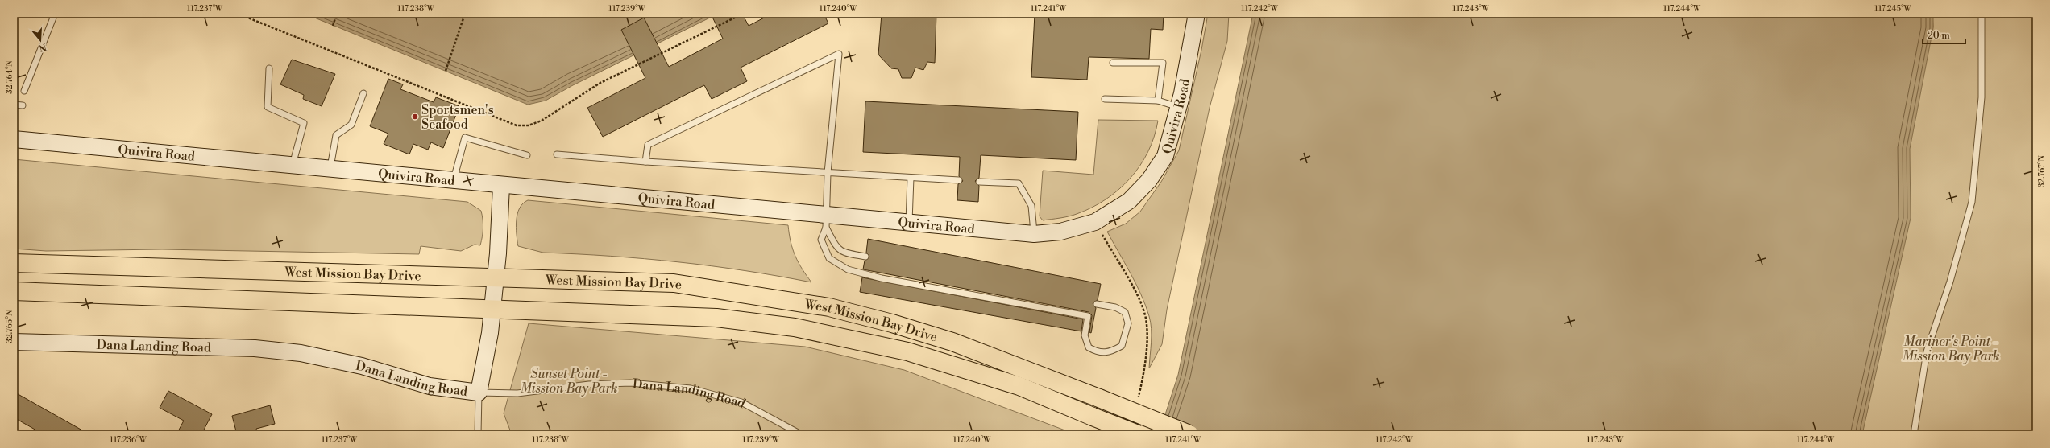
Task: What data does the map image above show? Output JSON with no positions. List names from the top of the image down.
{
  "streets": {
    "main road": ["West Mission Bay Drive"],
    "street": ["Quivira Road", "Dana Landing Road"]
  },
  "parks": ["Mariner's Point - Mission Bay Park", "Sunset Point - Mission Bay Park"],
  "places": ["Sportsmen's Seafood"],
  "scale_bar": "20 m",
  "north": "bottom",
  "coordinates": [
    "117.237°W",
    "117.238°W",
    "117.239°W",
    "117.240°W",
    "117.241°W",
    "117.242°W",
    "117.243°W",
    "117.244°W",
    "117.245°W",
    "32.764°N",
    "32.767°N",
    "32.765°N",
    "117.236°W"
  ]
}
